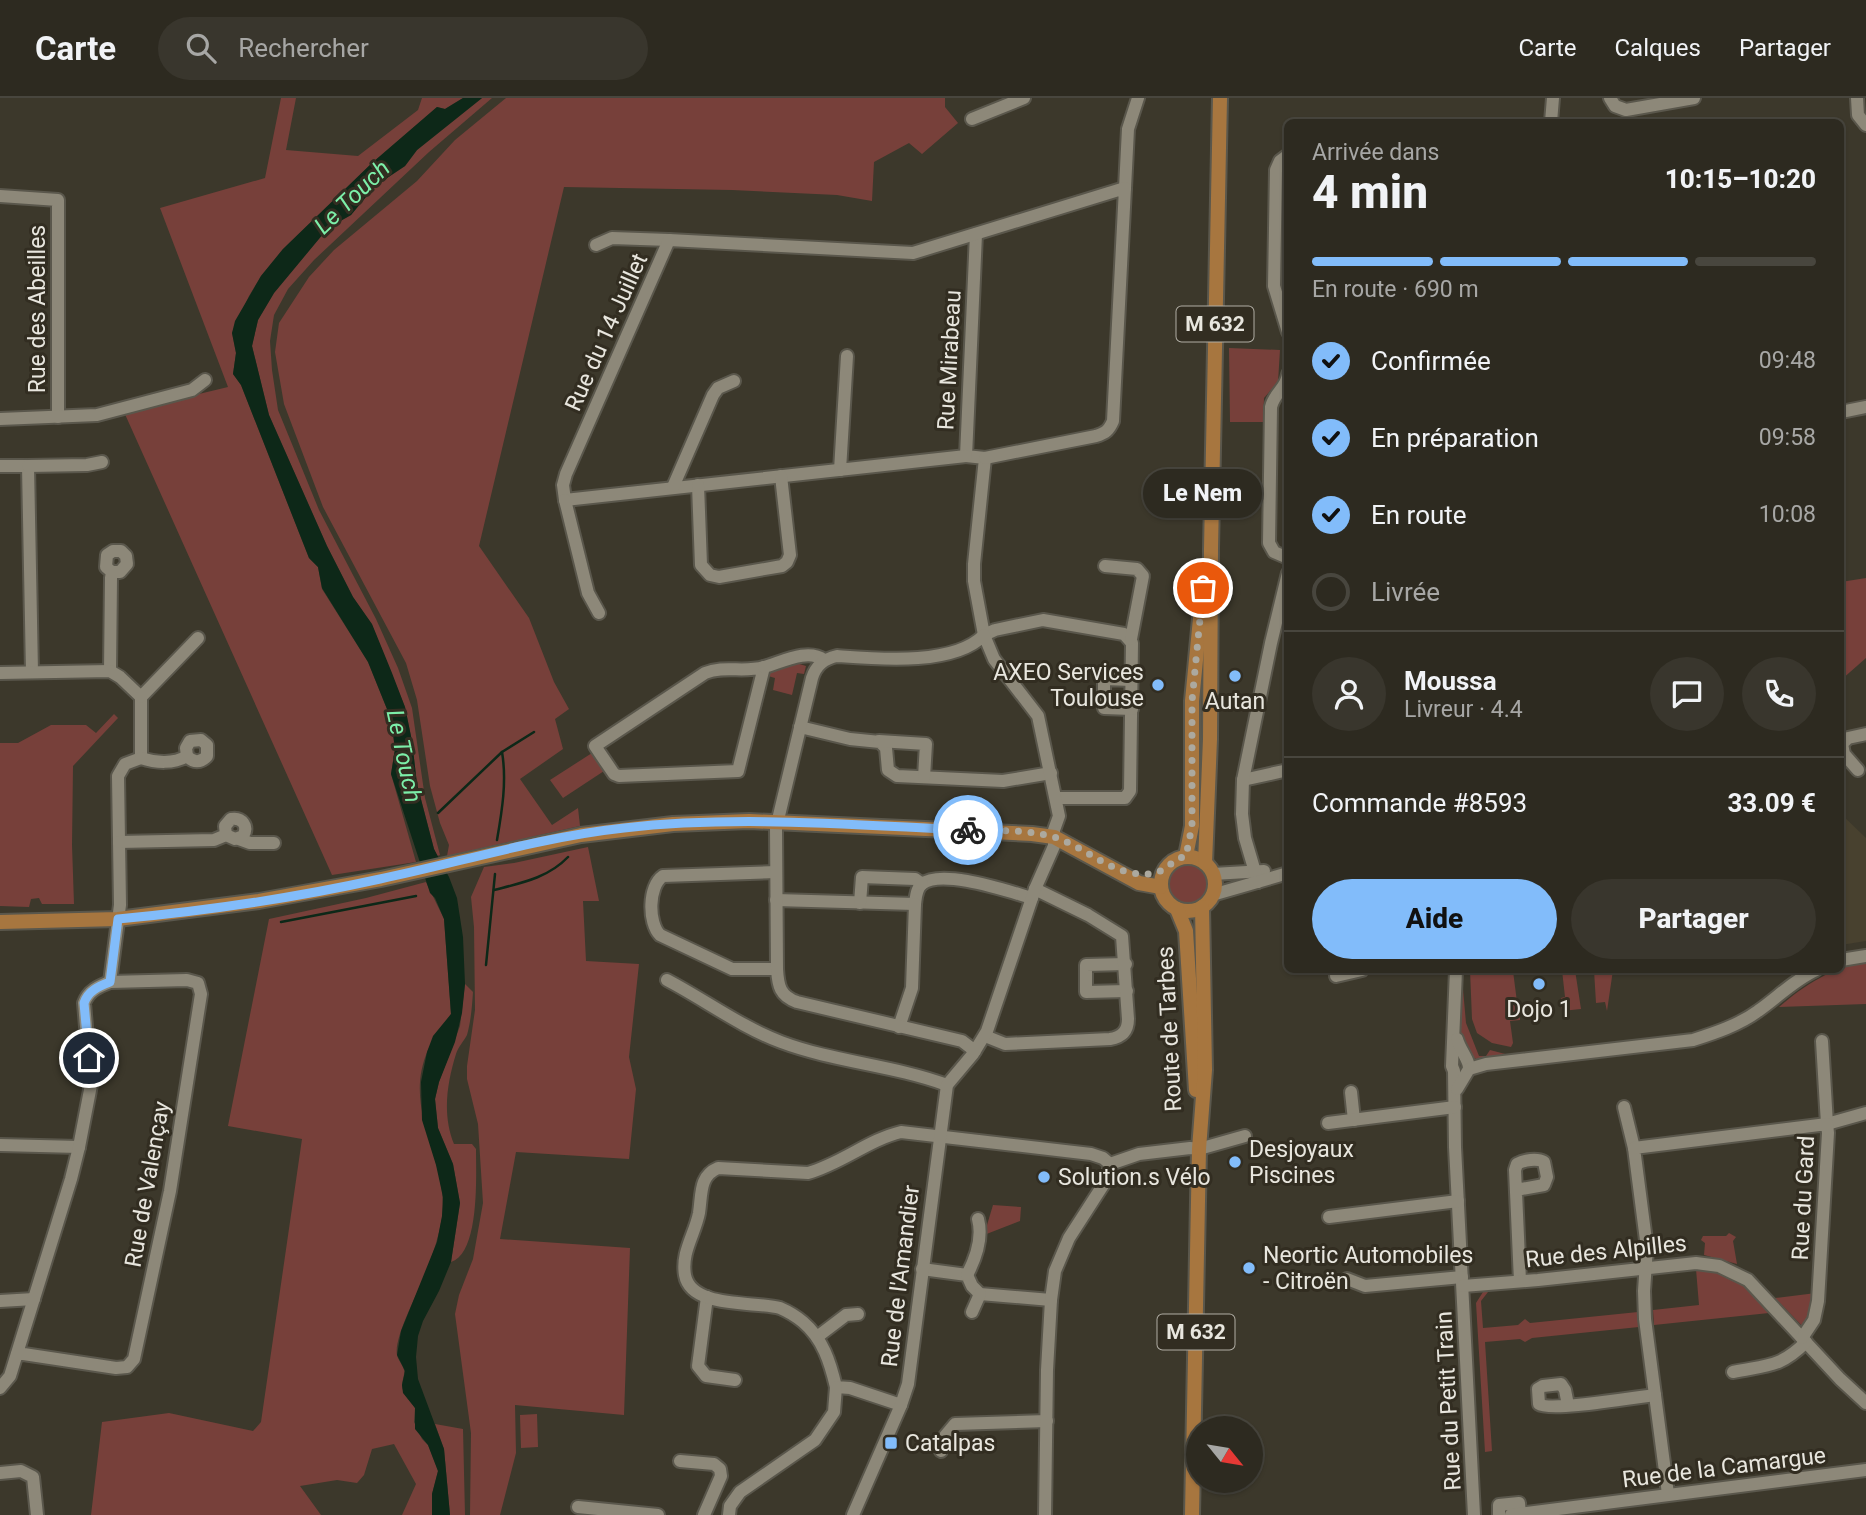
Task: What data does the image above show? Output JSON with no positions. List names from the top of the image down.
{
  "streets": {
    "main road": ["M 632", "Route de Tarbes"],
    "street": [
      "Rue des Abeilles",
      "Rue du 14 Juillet",
      "Rue Mirabeau",
      "Rue de Valençay",
      "Rue du Gard",
      "Rue des Alpilles",
      "Rue de l'Amandier",
      "Rue du Petit Train",
      "Rue de la Camargue"
    ]
  },
  "crossings": [
    ["M 632", "Route de Tarbes"],
    ["Rue du 14 Juillet", "Rue Mirabeau"],
    ["Rue du Gard", "Rue des Alpilles"],
    ["Rue des Alpilles", "Rue du Petit Train"]
  ],
  "water": ["Le Touch"],
  "places": {
    "other": [
      "Le Nem",
      "Autan",
      "AXEO Services Toulouse",
      "Dojo 1",
      "Desjoyaux Piscines",
      "Solution.s Vélo",
      "Neortic Automobiles - Citroën"
    ],
    "transit": ["Catalpas"]
  },
  "north": "bottom right",
  "page": {
    "header": "Carte",
    "search": "Rechercher",
    "nav": ["Carte", "Calques", "Partager"],
    "heading": ["4 min", "Arrivée dans", "10:15–10:20"],
    "panel": [
      "Moussa",
      "Livreur · 4.4",
      "Commande #8593",
      "33.09 €"
    ],
    "bar": "En route · 690 m",
    "list": [
      ["Confirmée", "09:48"],
      ["En préparation", "09:58"],
      ["En route", "10:08"],
      "Livrée"
    ],
    "bubble": "Le Nem",
    "buttons": ["Aide", "Partager"]
  }
}
